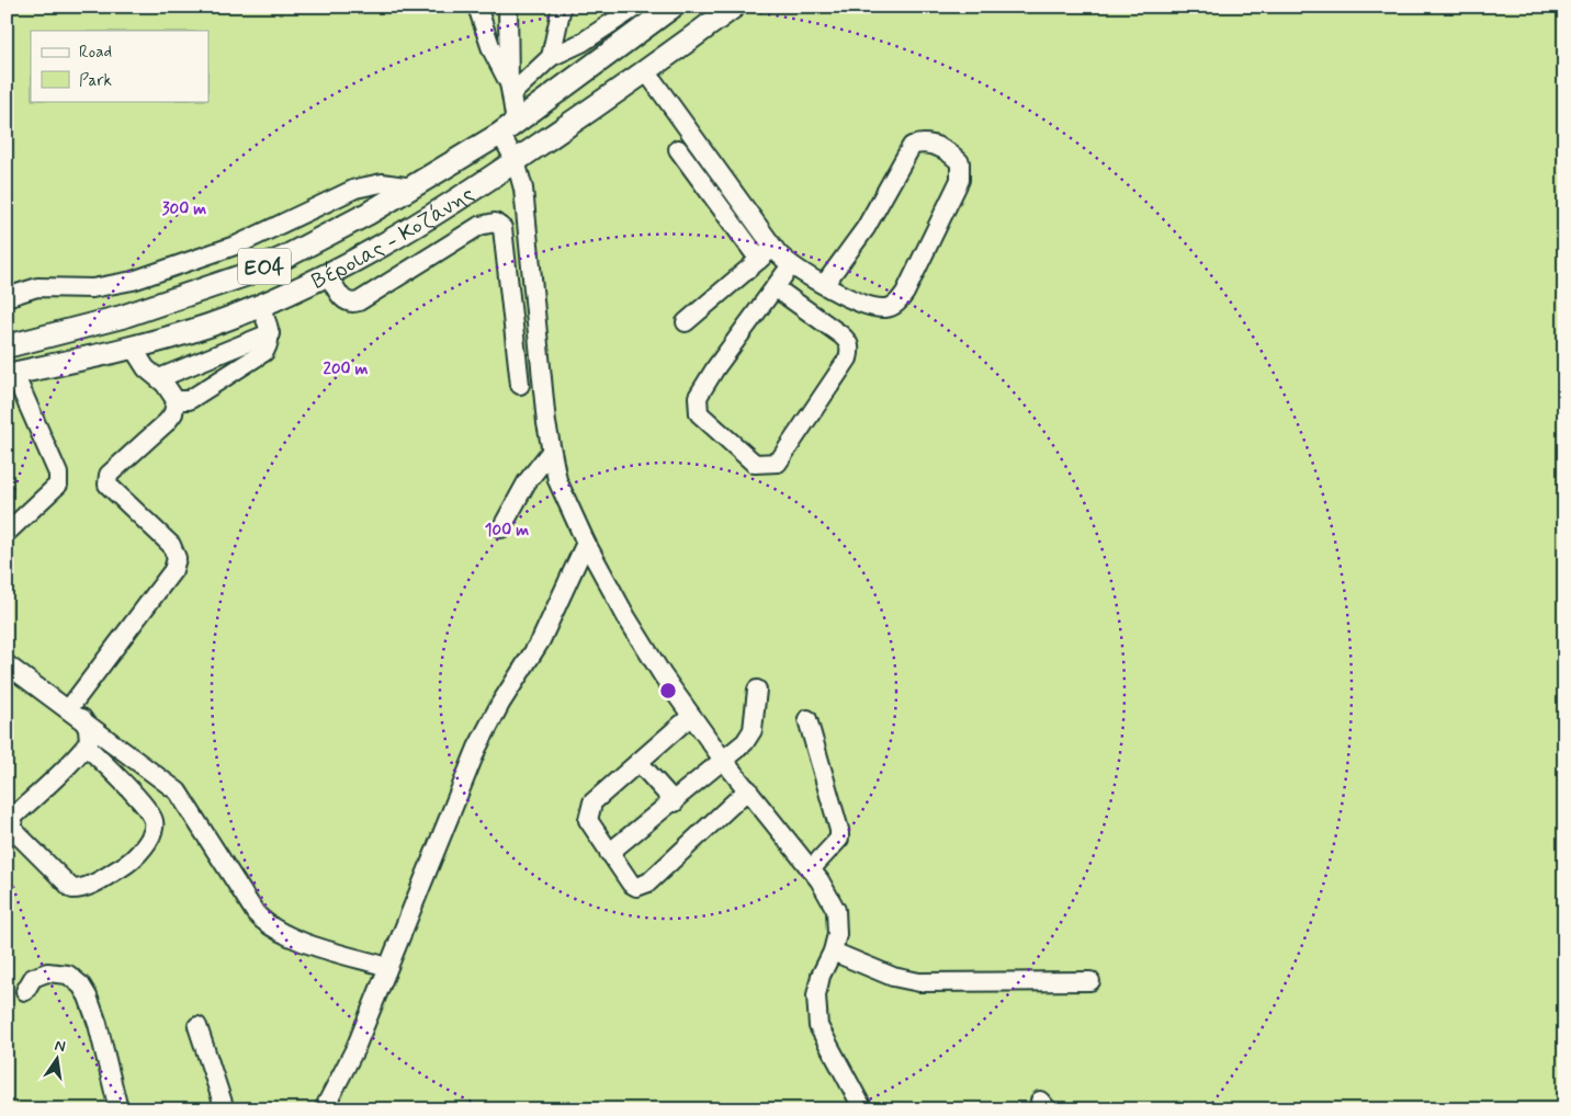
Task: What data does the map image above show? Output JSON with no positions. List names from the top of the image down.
{
  "streets": {
    "main road": ["Βέροιας - Κοζάνης", "ΕΟ4"]
  },
  "legend": ["Road", "Park"],
  "north": "top",
  "rings": ["300 m", "200 m", "100 m"]
}
